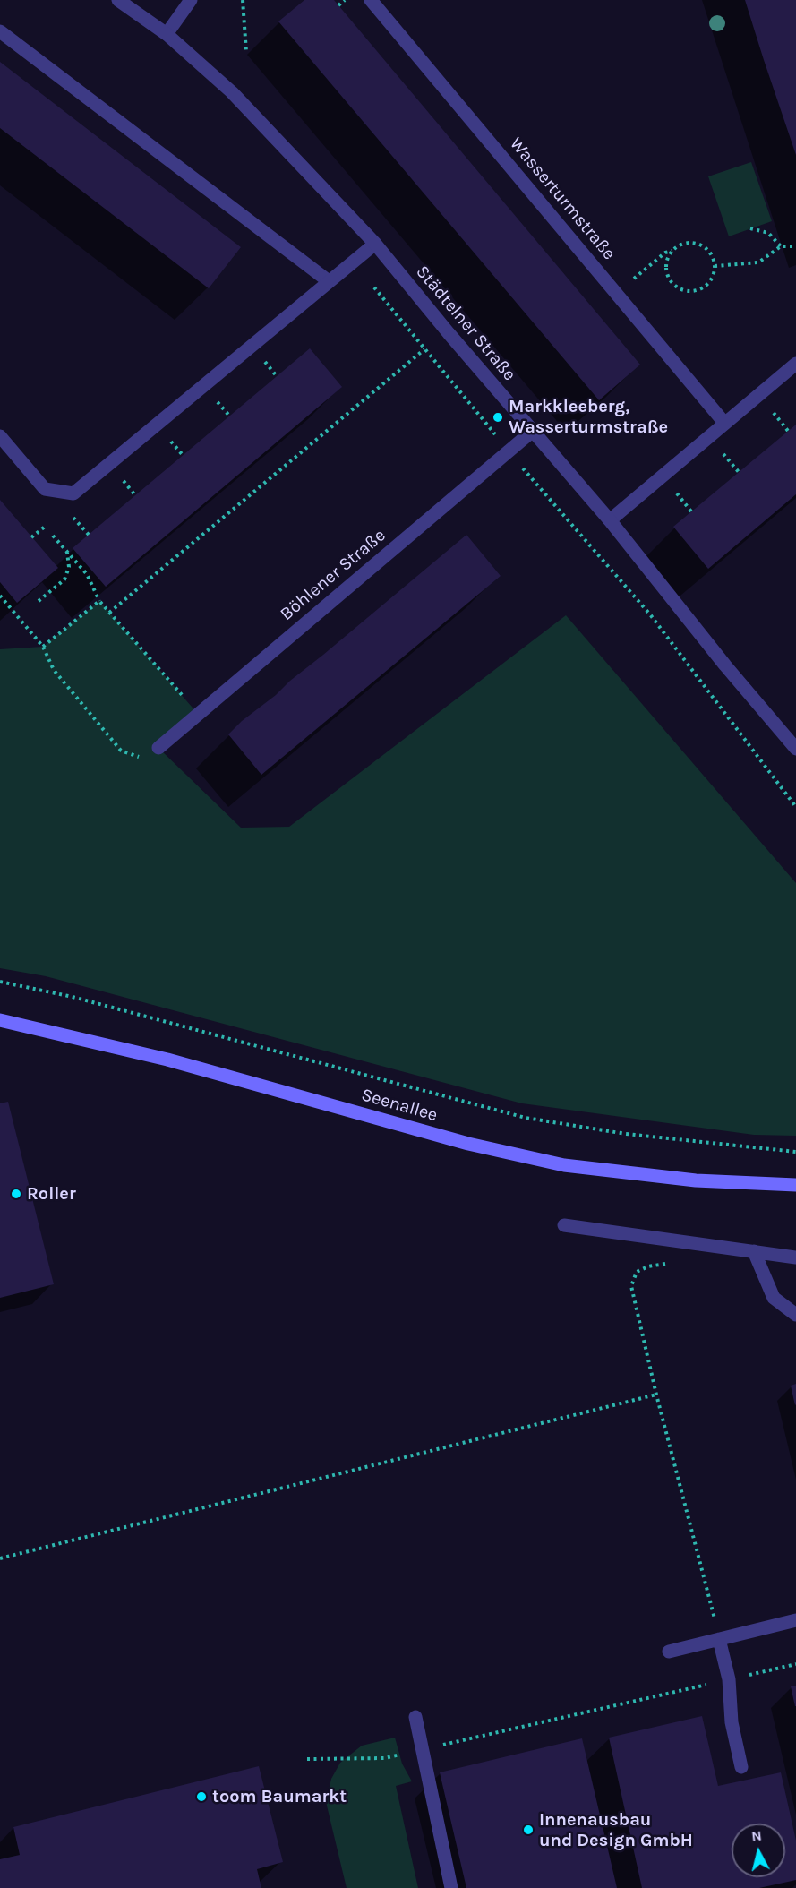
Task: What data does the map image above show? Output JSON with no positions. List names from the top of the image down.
{
  "streets": {
    "main road": ["Seenallee"],
    "street": ["Wasserturmstraße", "Städtelner Straße", "Böhlener Straße"]
  },
  "crossings": [
    ["Städtelner Straße", "Böhlener Straße"]
  ],
  "places": [
    "Markkleeberg, Wasserturmstraße",
    "Roller",
    "toom Baumarkt",
    "Innenausbau und Design GmbH"
  ],
  "north": "top"
}
